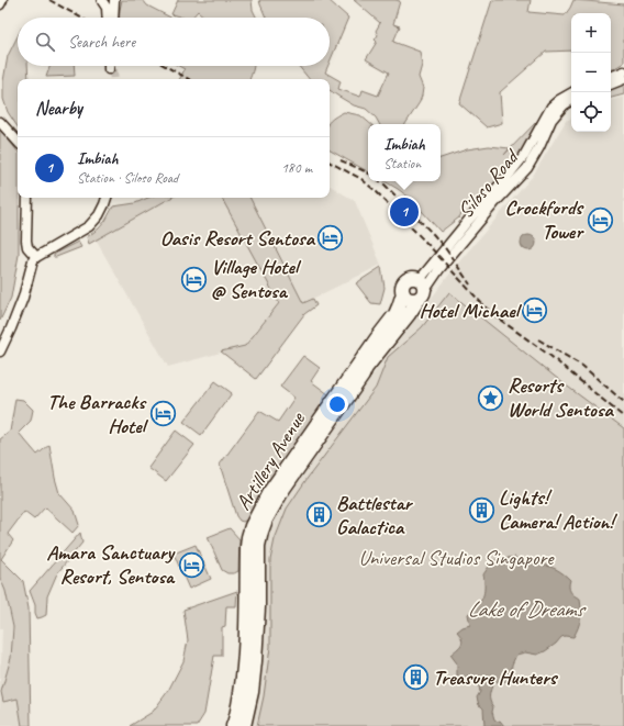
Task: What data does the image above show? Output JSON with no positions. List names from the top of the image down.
{
  "streets": {
    "street": ["Siloso Road", "Artillery Avenue"]
  },
  "crossings": [
    ["Siloso Road", "Artillery Avenue"]
  ],
  "water": ["Lake of Dreams"],
  "parks": ["Universal Studios Singapore"],
  "places": {
    "hotel": [
      "Crockfords Tower",
      "Oasis Resort Sentosa",
      "Village Hotel @ Sentosa",
      "Hotel Michael",
      "The Barracks Hotel",
      "Amara Sanctuary Resort, Sentosa"
    ],
    "place": ["Resorts World Sentosa"],
    "building": ["Lights! Camera! Action!", "Battlestar Galactica", "Treasure Hunters"]
  },
  "page": {
    "map_buttons": ["+", "−"],
    "search": "Search here",
    "heading": "Nearby",
    "popup": ["Imbiah", "Station"],
    "list": [
      {
        "mark": "1",
        "name": "Imbiah",
        "note": "Station · Siloso Road",
        "value": "180 m"
      }
    ],
    "pins": "1"
  }
}
